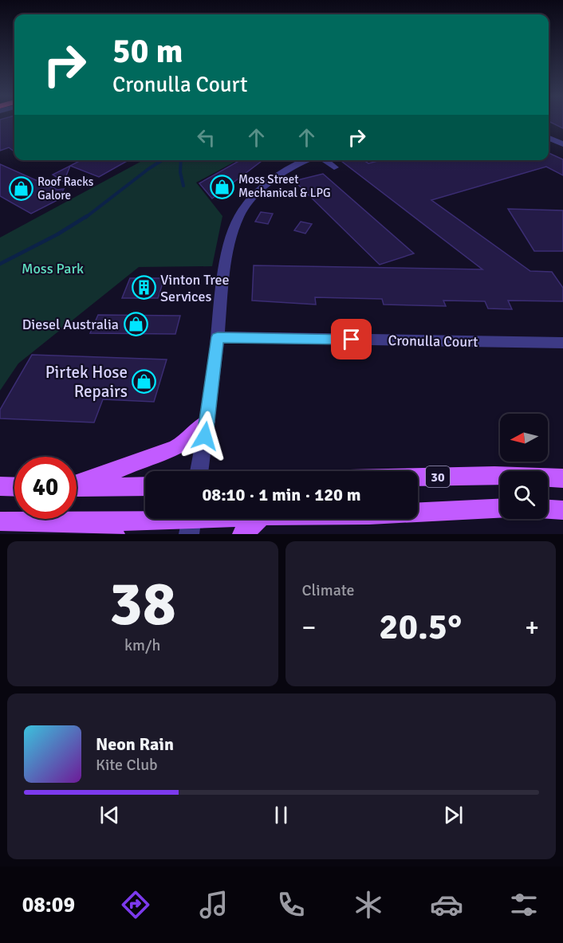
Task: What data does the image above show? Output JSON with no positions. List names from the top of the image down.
{
  "streets": {
    "main road": ["30"],
    "street": ["Cronulla Court"]
  },
  "parks": ["Moss Park"],
  "places": {
    "shop": [
      "Moss Street Mechanical & LPG",
      "Roof Racks Galore",
      "Diesel Australia",
      "Pirtek Hose Repairs"
    ],
    "building": ["Vinton Tree Services"]
  },
  "north": "left",
  "page": {
    "turn": ["50 m", "Cronulla Court"],
    "limit": "40",
    "trip": "08:10 · 1 min · 120 m",
    "tile": [
      ["38", "km/h"],
      "Climate"
    ],
    "heat": ["−", "20.5°", "+"],
    "song": ["Neon Rain", "Kite Club"],
    "tabs": "08:09"
  }
}
